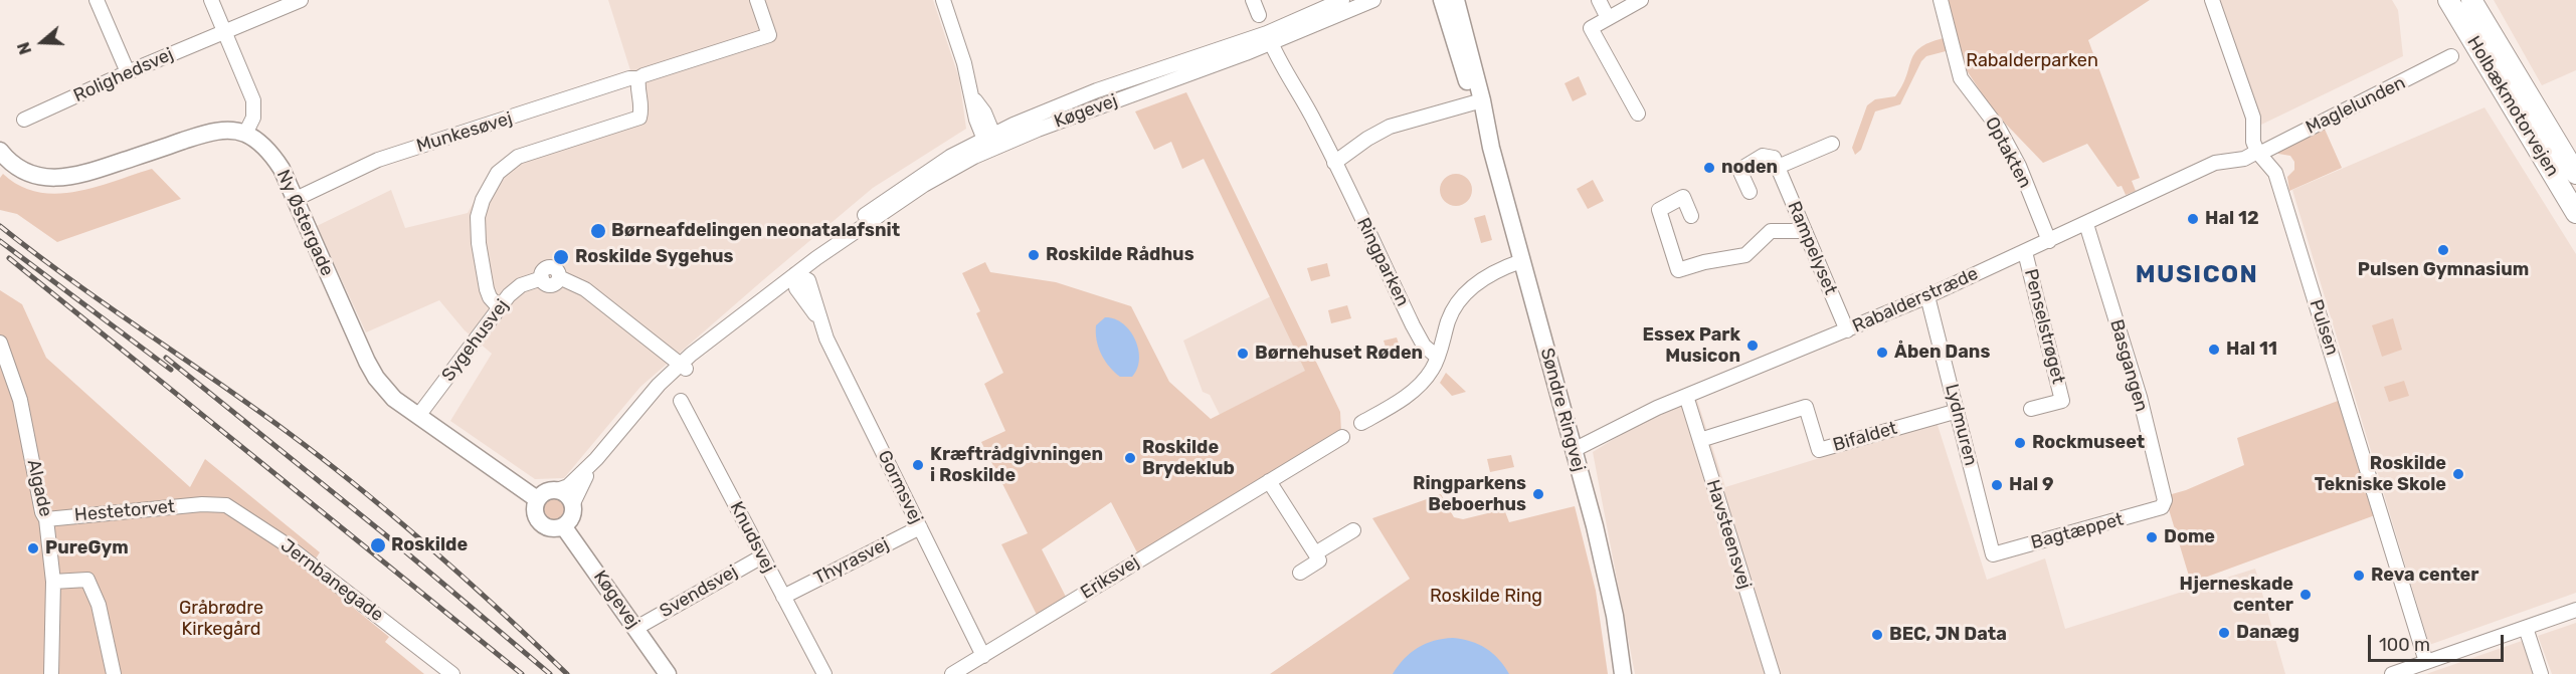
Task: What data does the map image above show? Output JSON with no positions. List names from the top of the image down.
{
  "streets": {
    "highway": ["Holbækmotorvejen"],
    "main road": ["Køgevej", "Ny Østergade", "Søndre Ringvej"],
    "street": [
      "Rolighedsvej",
      "Maglelunden",
      "Munkesøvej",
      "Optakten",
      "Rampelyset",
      "Ringparken",
      "Rabalderstræde",
      "Penselstrøget",
      "Pulsen",
      "Sygehusvej",
      "Basgangen",
      "Lydmuren",
      "Bifaldet",
      "Gormsvej",
      "Algade",
      "Hestetorvet",
      "Bagtæppet",
      "Havsteensvej",
      "Knudsvej",
      "Thyrasvej",
      "Eriksvej",
      "Jernbanegade",
      "Svendsvej"
    ]
  },
  "crossings": [
    ["Maglelunden", "Rabalderstræde"],
    ["Maglelunden", "Pulsen"],
    ["Køgevej", "Ny Østergade"],
    ["Køgevej", "Ringparken"],
    ["Køgevej", "Sygehusvej"],
    ["Køgevej", "Gormsvej"],
    ["Køgevej", "Svendsvej"],
    ["Munkesøvej", "Ny Østergade"],
    ["Optakten", "Rabalderstræde"],
    ["Ny Østergade", "Sygehusvej"],
    ["Rampelyset", "Rabalderstræde"],
    ["Rabalderstræde", "Penselstrøget"],
    ["Rabalderstræde", "Pulsen"],
    ["Rabalderstræde", "Basgangen"],
    ["Rabalderstræde", "Søndre Ringvej"],
    ["Rabalderstræde", "Lydmuren"],
    ["Rabalderstræde", "Havsteensvej"],
    ["Basgangen", "Bagtæppet"],
    ["Lydmuren", "Bifaldet"],
    ["Lydmuren", "Bagtæppet"],
    ["Bifaldet", "Havsteensvej"],
    ["Gormsvej", "Thyrasvej"],
    ["Gormsvej", "Eriksvej"],
    ["Algade", "Hestetorvet"],
    ["Hestetorvet", "Jernbanegade"],
    ["Knudsvej", "Thyrasvej"],
    ["Knudsvej", "Svendsvej"]
  ],
  "districts": ["MUSICON"],
  "parks": ["Rabalderparken", "Roskilde Ring", "Gråbrødre Kirkegård"],
  "places": [
    "noden",
    "Hal 12",
    "Børneafdelingen neonatalafsnit",
    "Pulsen Gymnasium",
    "Roskilde Rådhus",
    "Roskilde Sygehus",
    "Essex Park Musicon",
    "Hal 11",
    "Åben Dans",
    "Børnehuset Røden",
    "Rockmuseet",
    "Roskilde Brydeklub",
    "Kræftrådgivningen i Roskilde",
    "Roskilde Tekniske Skole",
    "Hal 9",
    "Ringparkens Beboerhus",
    "Dome",
    "Roskilde",
    "PureGym",
    "Reva center",
    "Hjerneskade center",
    "Danæg",
    "BEC, JN Data"
  ],
  "scale_bar": "100 m",
  "north": "left"
}
